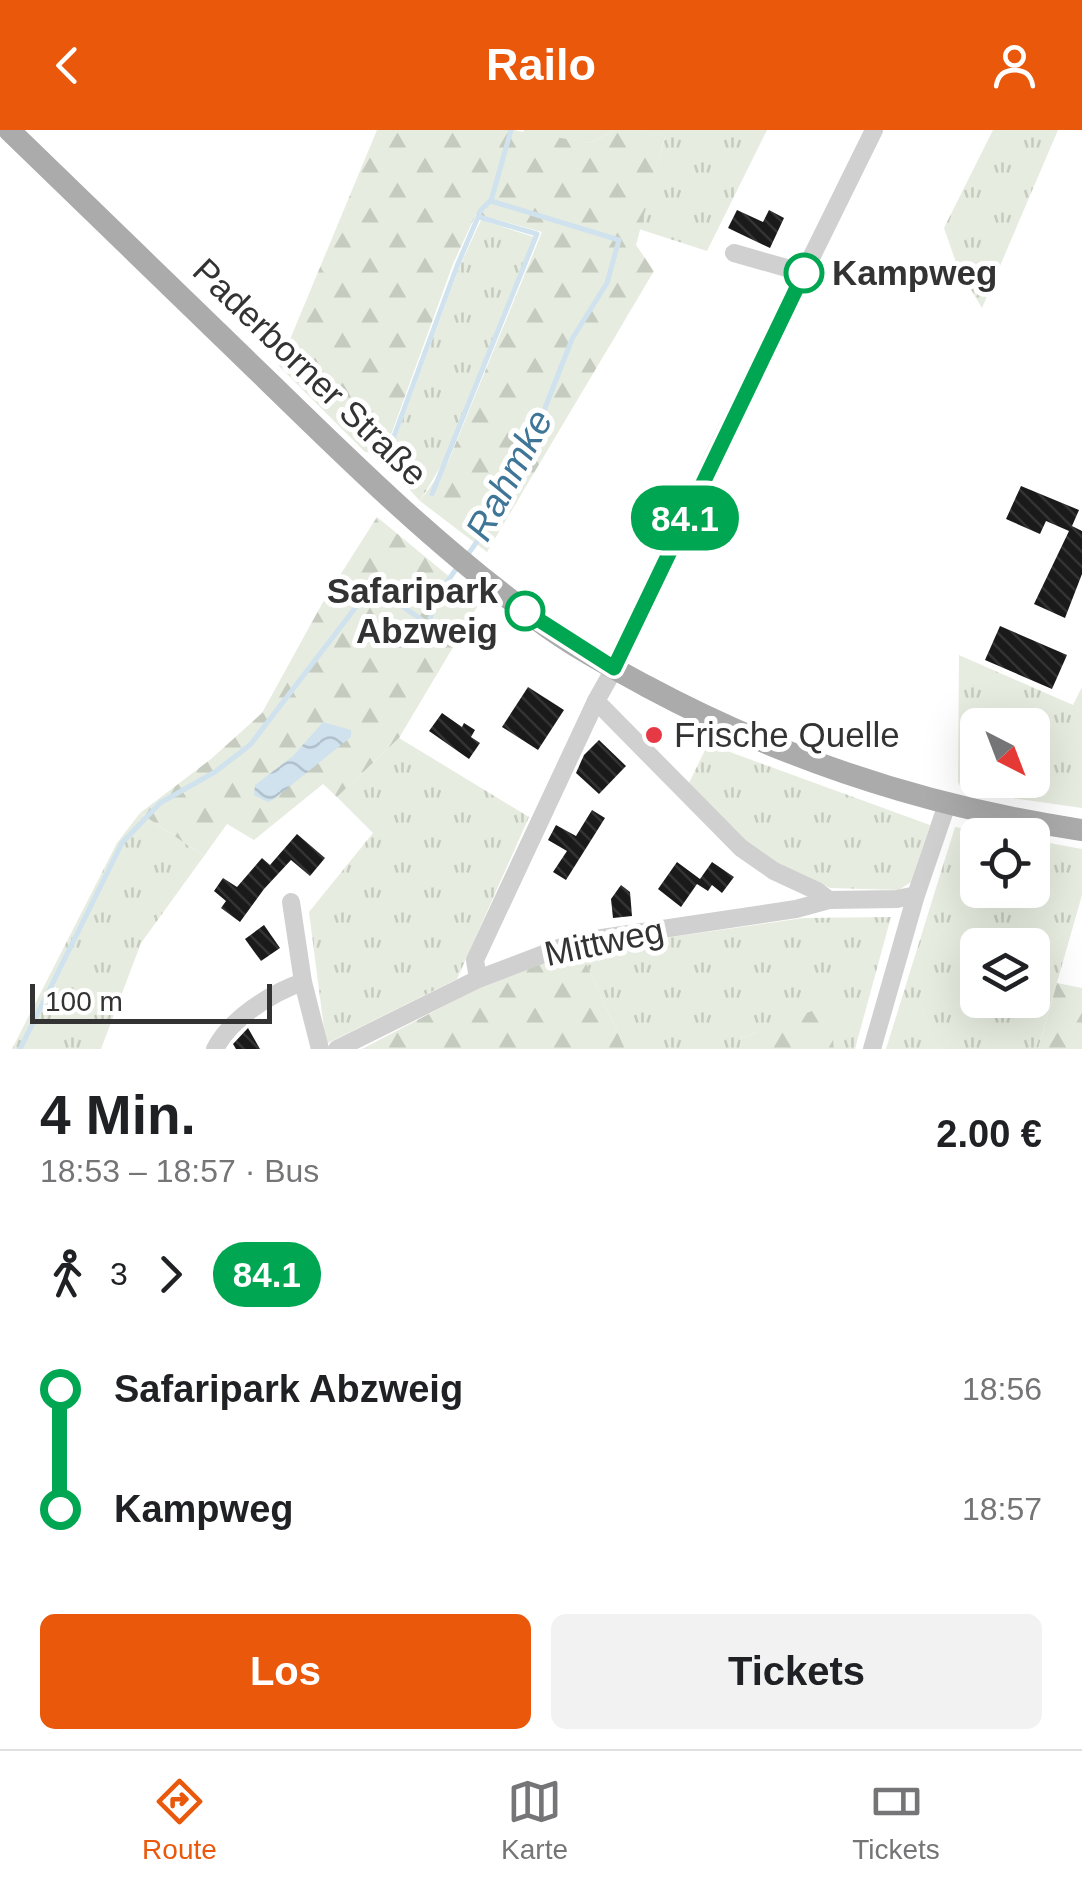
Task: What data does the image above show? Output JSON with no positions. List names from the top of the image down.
{
  "streets": {
    "main road": ["Paderborner Straße"],
    "street": ["Mittweg"]
  },
  "water": ["Rahmke"],
  "places": ["Kampweg", "Safaripark Abzweig", "Frische Quelle"],
  "lines": ["bus line 84.1"],
  "scale_bar": "100 m",
  "north": "bottom right",
  "page": {
    "header": "Railo",
    "on_map": "84.1",
    "scale": "100 m",
    "heading": ["4 Min.", "18:53 – 18:57 · Bus", "2.00 €"],
    "legs": ["3", "84.1"],
    "list": [
      {
        "name": "Safaripark Abzweig",
        "value": "18:56"
      },
      {
        "name": "Kampweg",
        "value": "18:57"
      }
    ],
    "buttons": ["Los", "Tickets"],
    "tabs": ["Route", "Karte", "Tickets"]
  }
}
